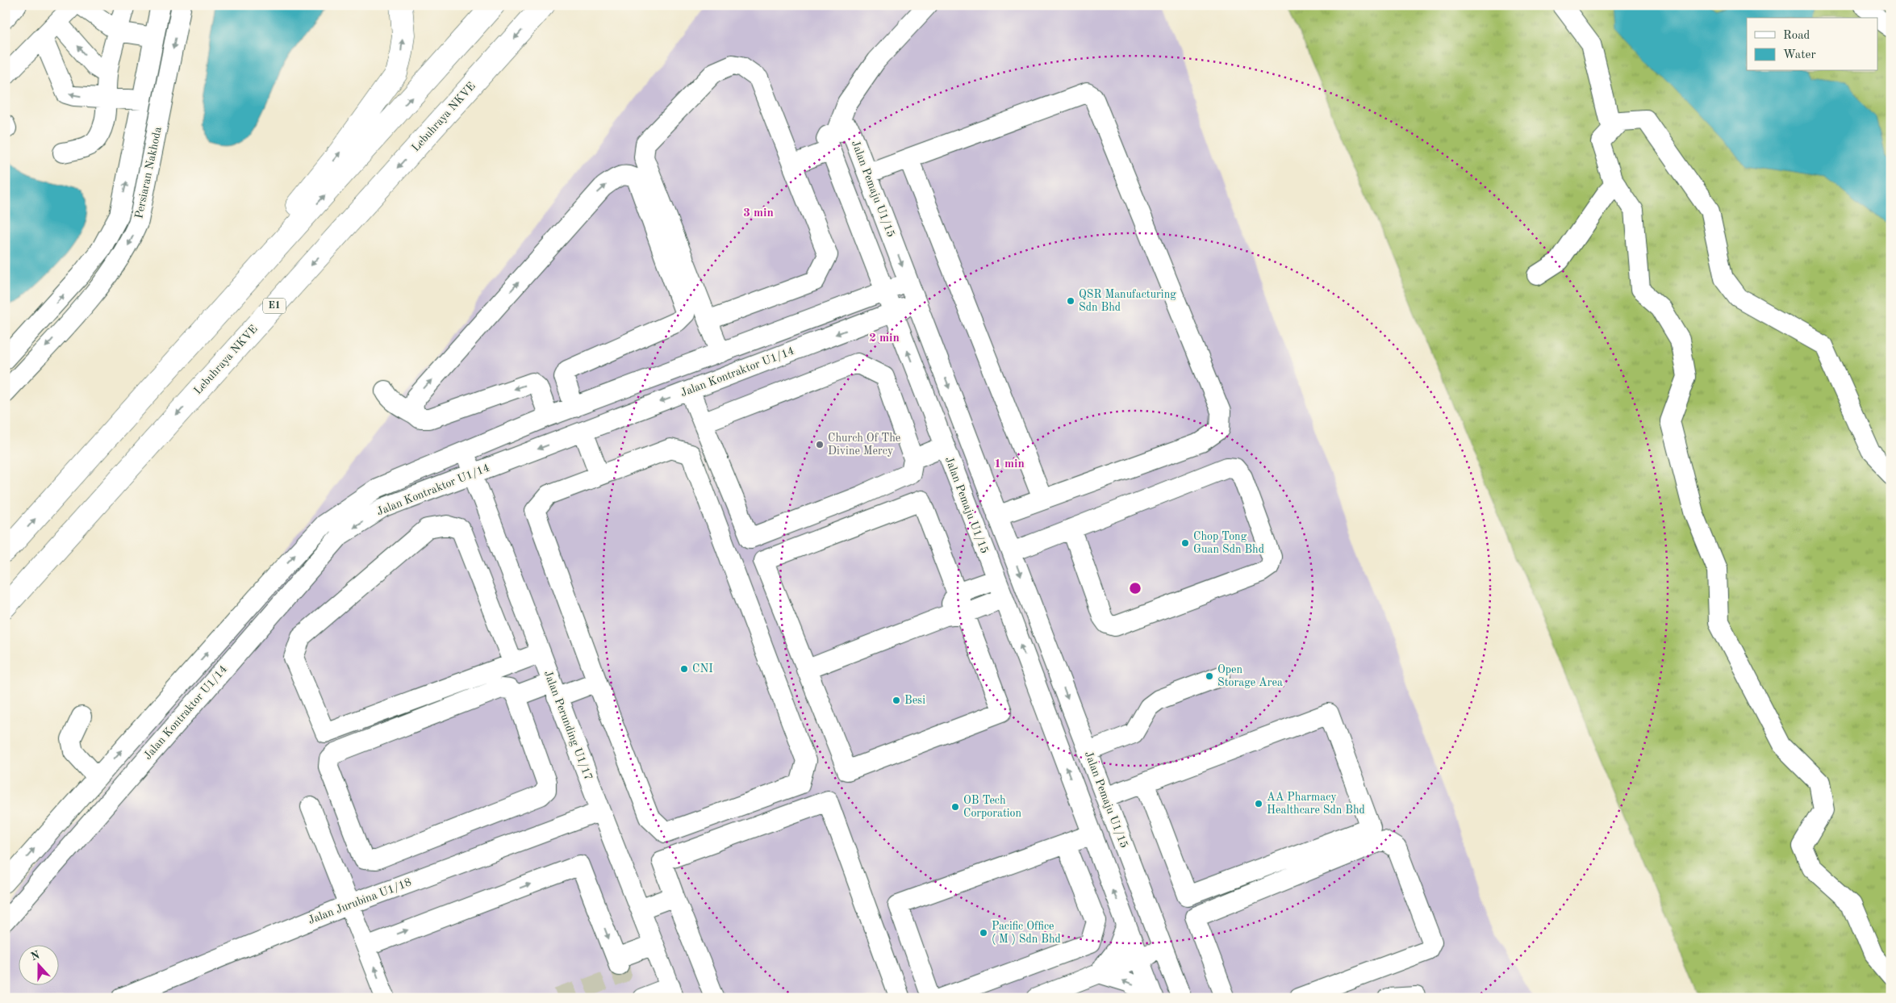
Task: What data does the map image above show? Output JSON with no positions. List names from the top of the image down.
{
  "streets": {
    "highway": ["Lebuhraya NKVE", "E1"],
    "street": [
      "Persiaran Nakhoda",
      "Jalan Pemaju U1/15",
      "Jalan Kontraktor U1/14",
      "Jalan Perunding U1/17",
      "Jalan Jurubina U1/18"
    ]
  },
  "crossings": [
    ["Jalan Pemaju U1/15", "Jalan Kontraktor U1/14"],
    ["Jalan Kontraktor U1/14", "Jalan Perunding U1/17"],
    ["Jalan Perunding U1/17", "Jalan Jurubina U1/18"]
  ],
  "places": [
    "QSR Manufacturing Sdn Bhd",
    "Church Of The Divine Mercy",
    "Chop Tong Guan Sdn Bhd",
    "CNI",
    "Open Storage Area",
    "Besi",
    "AA Pharmacy Healthcare Sdn Bhd",
    "OB Tech Corporation",
    "Pacific Office ( M ) Sdn Bhd"
  ],
  "legend": ["Road", "Water"],
  "north": "top",
  "rings": ["3 min", "2 min", "1 min"]
}
